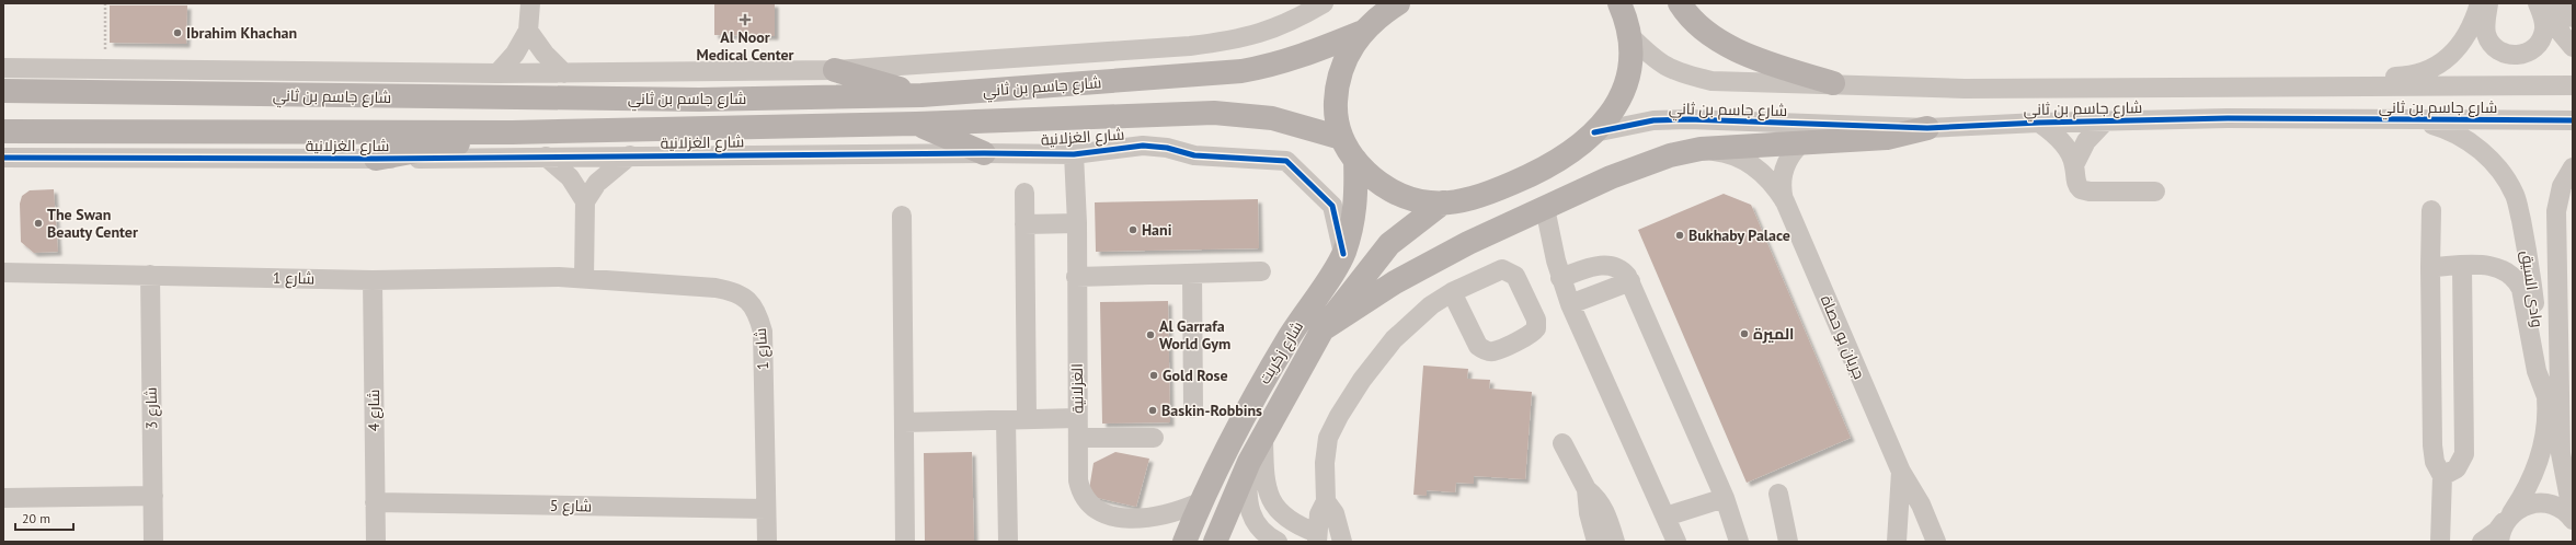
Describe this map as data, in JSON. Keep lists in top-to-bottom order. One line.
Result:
{"streets":{"main road":["شارع جاسم بن ثاني","شارع زكريت"],"street":["شارع الغزلانية","شارع 1","وادى السيق","جريان بو حصاة","الغزلانية","شارع 3","شارع 4","شارع 5"]},"crossings":[["شارع جاسم بن ثاني","وادى السيق"],["شارع الغزلانية","شارع زكريت"],["شارع الغزلانية","الغزلانية"],["شارع 1","شارع 3"],["شارع 1","شارع 4"],["شارع 1","شارع 5"],["شارع زكريت","الغزلانية"],["شارع 4","شارع 5"]],"places":{"health":["Al Noor Medical Center"],"other":["Ibrahim Khachan","The Swan Beauty Center","Hani","Bukhaby Palace","الميرة","Al Garrafa World Gym","Gold Rose","Baskin-Robbins"]},"scale_bar":"20 m"}
